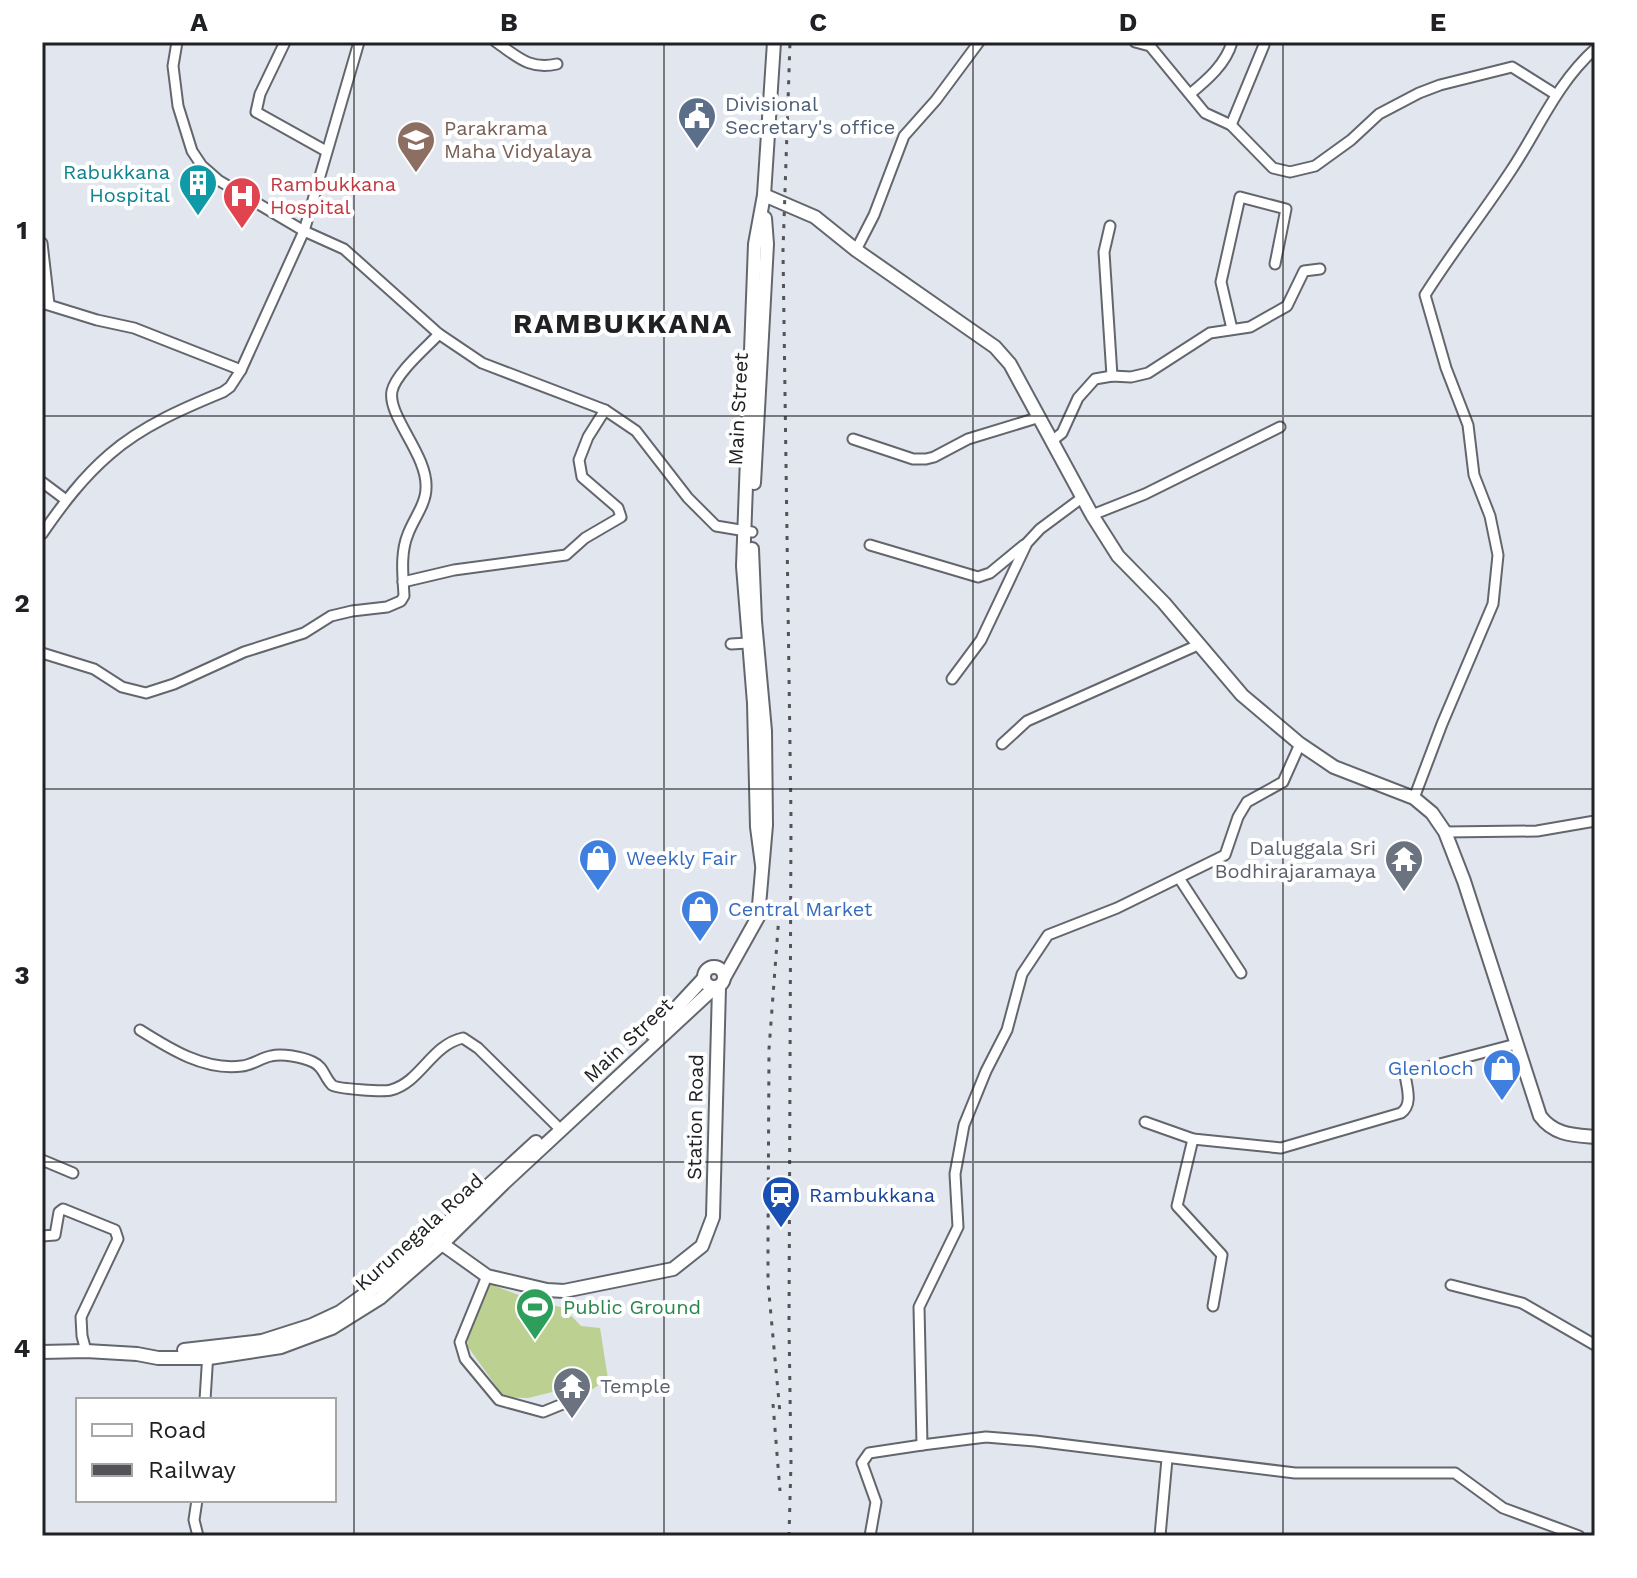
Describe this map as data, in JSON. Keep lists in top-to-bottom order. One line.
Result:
{"streets":{"main road":["Main Street","Station Road","Kurunegala Road"]},"crossings":[["Main Street","Station Road"],["Main Street","Kurunegala Road"]],"districts":["RAMBUKKANA"],"places":{"public building":["Divisional Secretary's office"],"school or university":["Parakrama Maha Vidyalaya"],"building":["Rabukkana Hospital"],"hospital":["Rambukkana Hospital"],"shop":["Weekly Fair","Central Market","Glenloch"],"temple":["Daluggala Sri Bodhirajaramaya","Temple"],"station":["Rambukkana"],"sports":["Public Ground"]},"legend":["Road","Railway"],"grid":{"columns":["A","B","C","D","E"],"rows":["1","2","3","4"]}}
